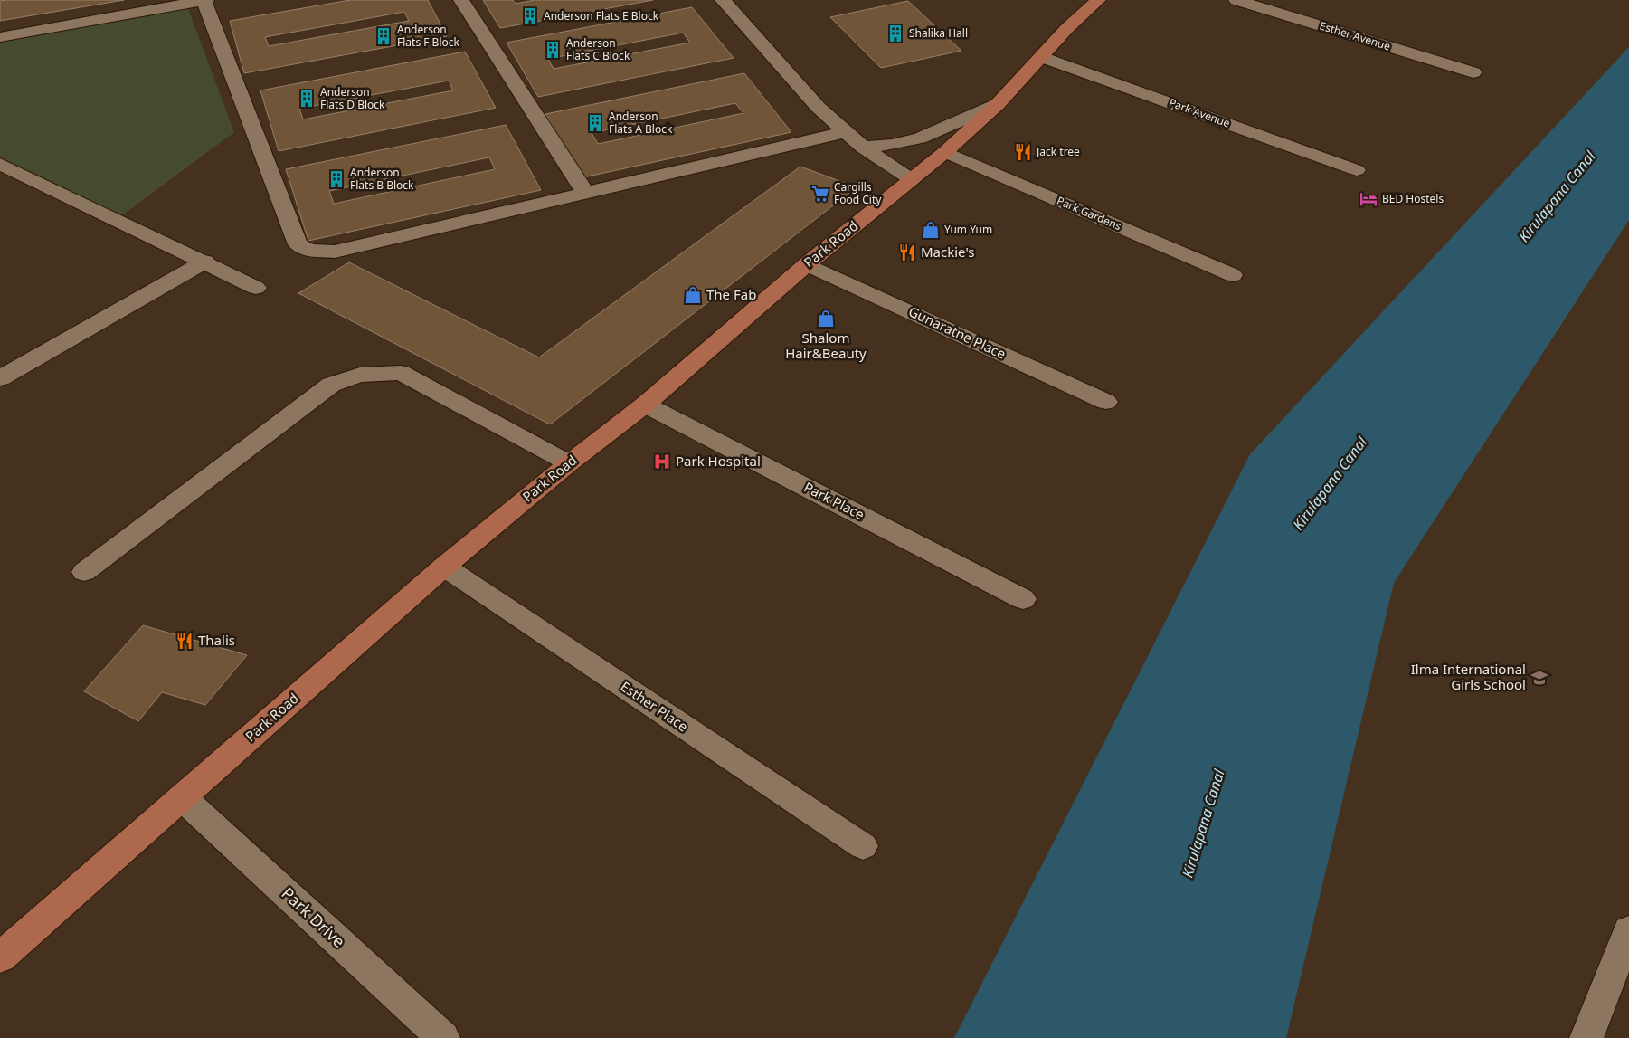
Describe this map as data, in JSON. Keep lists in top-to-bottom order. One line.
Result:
{"streets":{"main road":["Park Road"],"street":["Esther Avenue","Park Avenue","Park Gardens","Gunaratne Place","Park Place","Esther Place","Park Drive"]},"crossings":[["Park Avenue","Park Road"],["Park Gardens","Park Road"],["Park Road","Gunaratne Place"],["Park Road","Park Place"],["Park Road","Esther Place"],["Park Road","Park Drive"]],"water":["Kirulapana Canal"],"places":{"building":["Anderson Flats E Block","Shalika Hall","Anderson Flats F Block","Anderson Flats C Block","Anderson Flats D Block","Anderson Flats A Block","Anderson Flats B Block"],"restaurant":["Jack tree","Mackie's","Thalis"],"supermarket":["Cargills Food City"],"hotel":["BED Hostels"],"shop":["Yum Yum","The Fab","Shalom Hair&Beauty"],"hospital":["Park Hospital"],"school or university":["Ilma International Girls School"]}}
